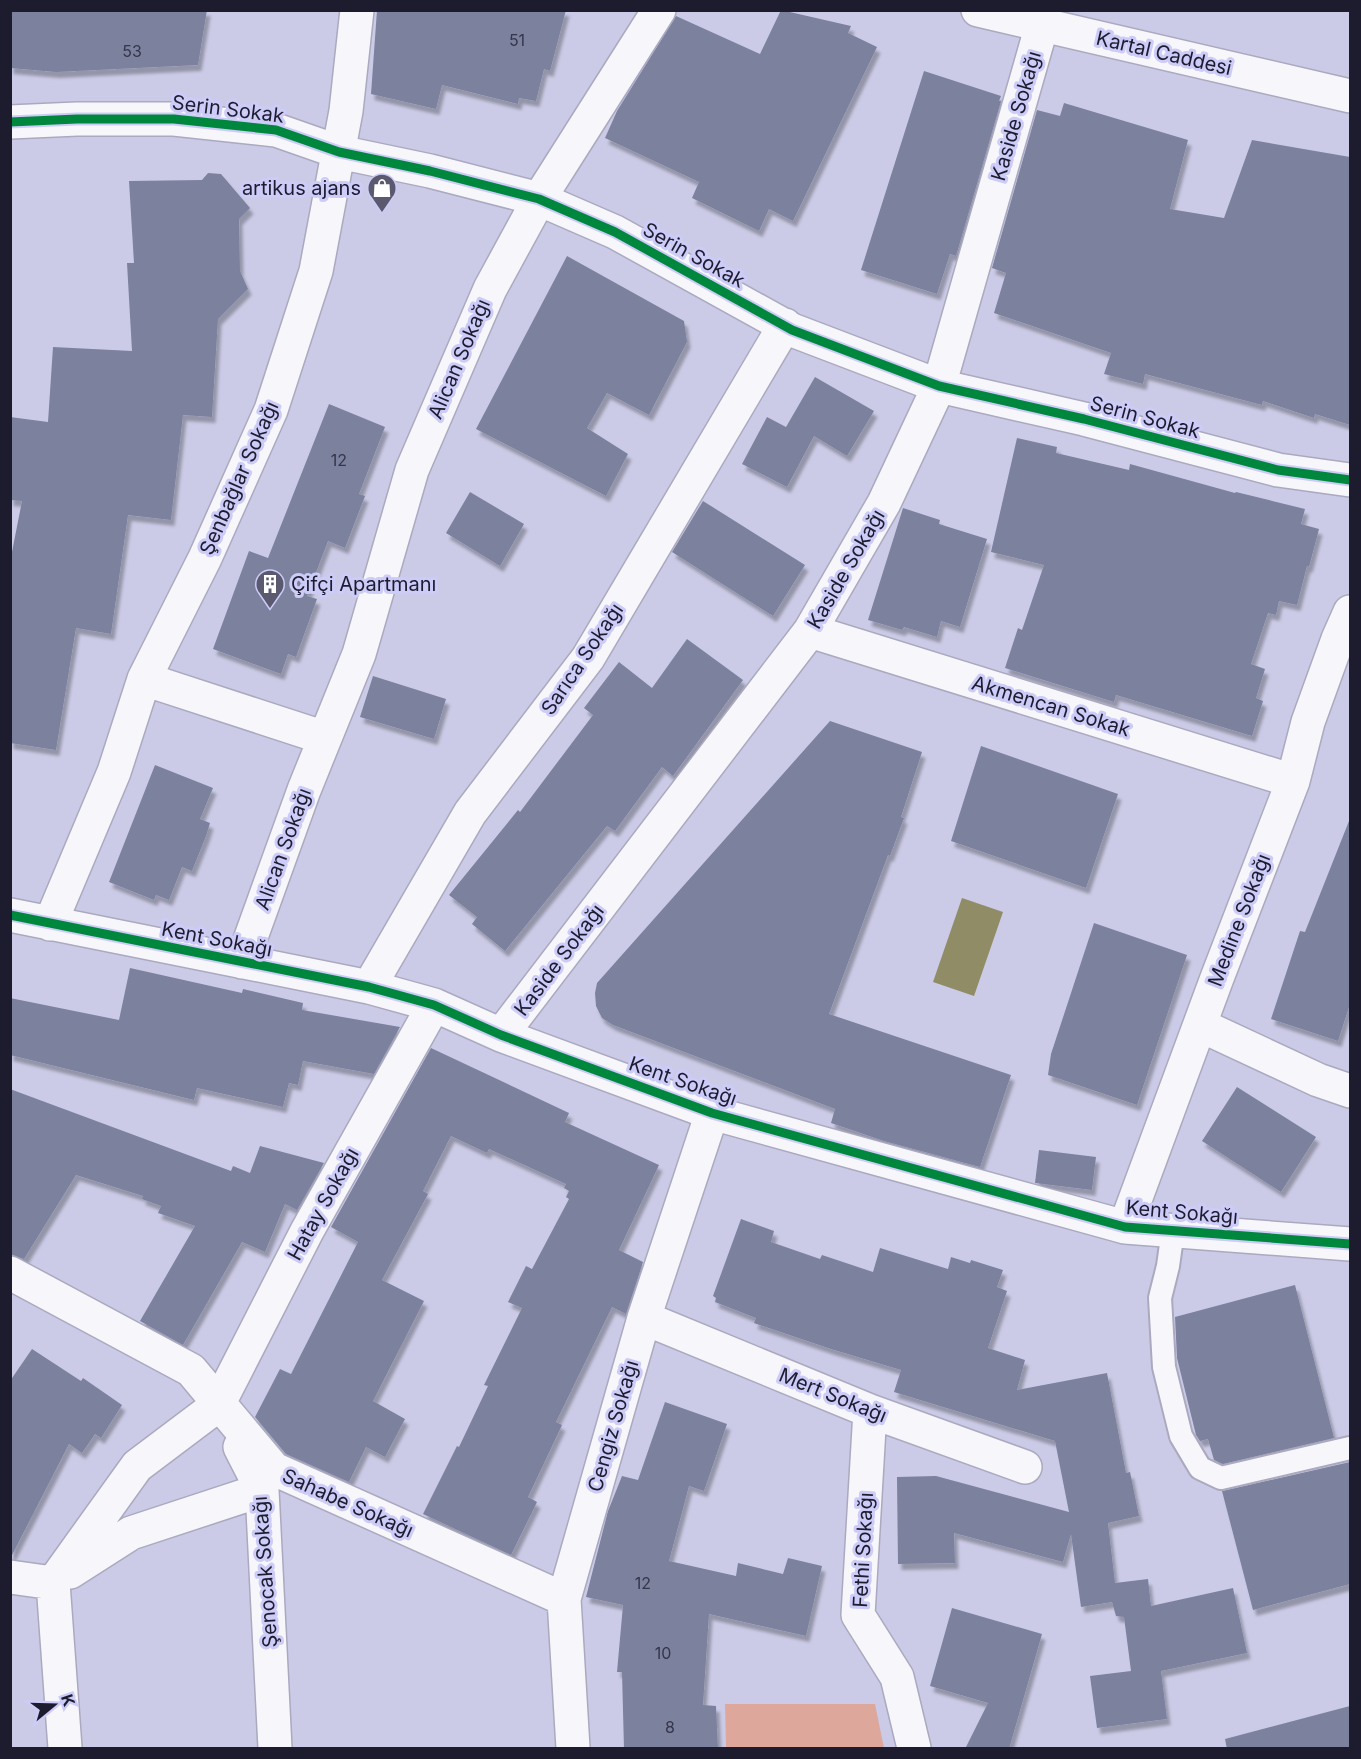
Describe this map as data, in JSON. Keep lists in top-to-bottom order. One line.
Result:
{"streets":{"street":["Kartal Caddesi","Serin Sokak","Kaside Sokağı","Alican Sokağı","Şenbağlar Sokağı","Sarıca Sokağı","Akmencan Sokak","Medine Sokağı","Kent Sokağı","Hatay Sokağı","Mert Sokağı","Cengiz Sokağı","Sahabe Sokağı","Fethi Sokağı","Şenocak Sokağı"]},"crossings":[["Kartal Caddesi","Kaside Sokağı"],["Serin Sokak","Kaside Sokağı"],["Serin Sokak","Alican Sokağı"],["Serin Sokak","Şenbağlar Sokağı"],["Serin Sokak","Sarıca Sokağı"],["Kaside Sokağı","Akmencan Sokak"],["Kaside Sokağı","Kent Sokağı"],["Alican Sokağı","Kent Sokağı"],["Şenbağlar Sokağı","Kent Sokağı"],["Sarıca Sokağı","Kent Sokağı"],["Akmencan Sokak","Medine Sokağı"],["Medine Sokağı","Kent Sokağı"],["Kent Sokağı","Hatay Sokağı"],["Kent Sokağı","Cengiz Sokağı"],["Hatay Sokağı","Sahabe Sokağı"],["Hatay Sokağı","Şenocak Sokağı"],["Mert Sokağı","Cengiz Sokağı"],["Mert Sokağı","Fethi Sokağı"],["Cengiz Sokağı","Sahabe Sokağı"],["Sahabe Sokağı","Şenocak Sokağı"]],"places":{"shop":["artikus ajans"],"building":["Çifçi Apartmanı"]},"house_numbers":["51","53","12","12","10","8"],"north":"right"}
